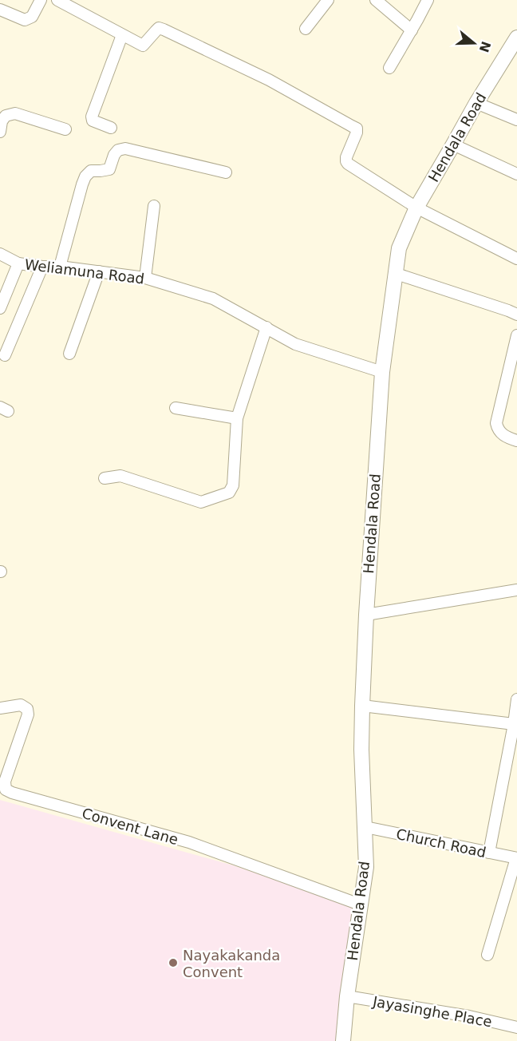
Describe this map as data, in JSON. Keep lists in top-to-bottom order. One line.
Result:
{"streets":{"main road":["Hendala Road"],"street":["Weliamuna Road","Convent Lane","Church Road","Jayasinghe Place"]},"crossings":[["Hendala Road","Weliamuna Road"],["Hendala Road","Convent Lane"],["Hendala Road","Church Road"],["Hendala Road","Jayasinghe Place"]],"places":["Nayakakanda Convent"],"north":"right"}
